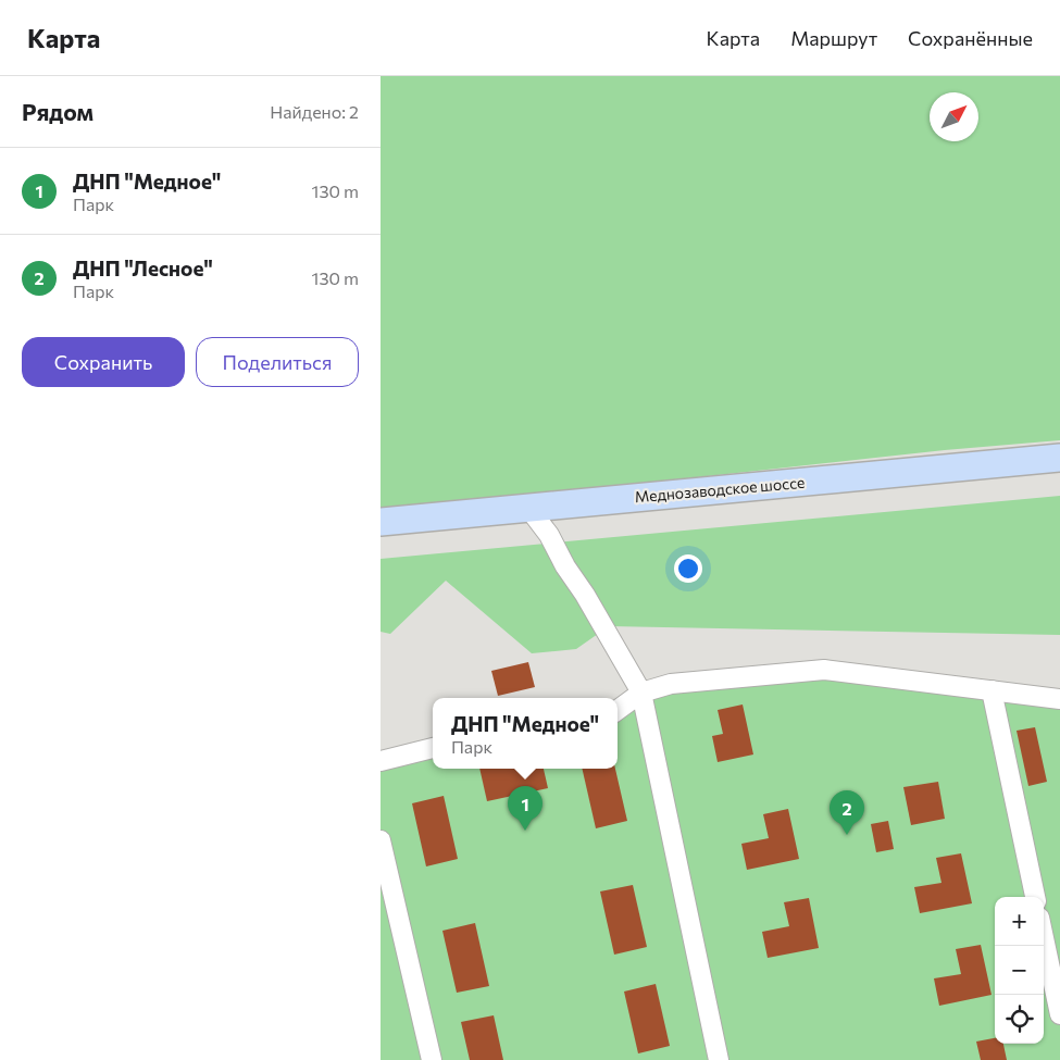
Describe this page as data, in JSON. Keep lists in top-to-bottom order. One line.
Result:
{"streets":{"main road":["Меднозаводское шоссе"]},"north":"top right","page":{"header":"Карта","nav":["Карта","Маршрут","Сохранённые"],"heading":["Рядом","Найдено: 2"],"list":[{"mark":"1","name":"ДНП \"Медное\"","note":"Парк","value":"130 m"},{"mark":"2","name":"ДНП \"Лесное\"","note":"Парк","value":"130 m"}],"buttons":["Сохранить","Поделиться"],"popup":["ДНП \"Медное\"","Парк"],"pins":["1","2"],"map_buttons":["+","−"]}}
